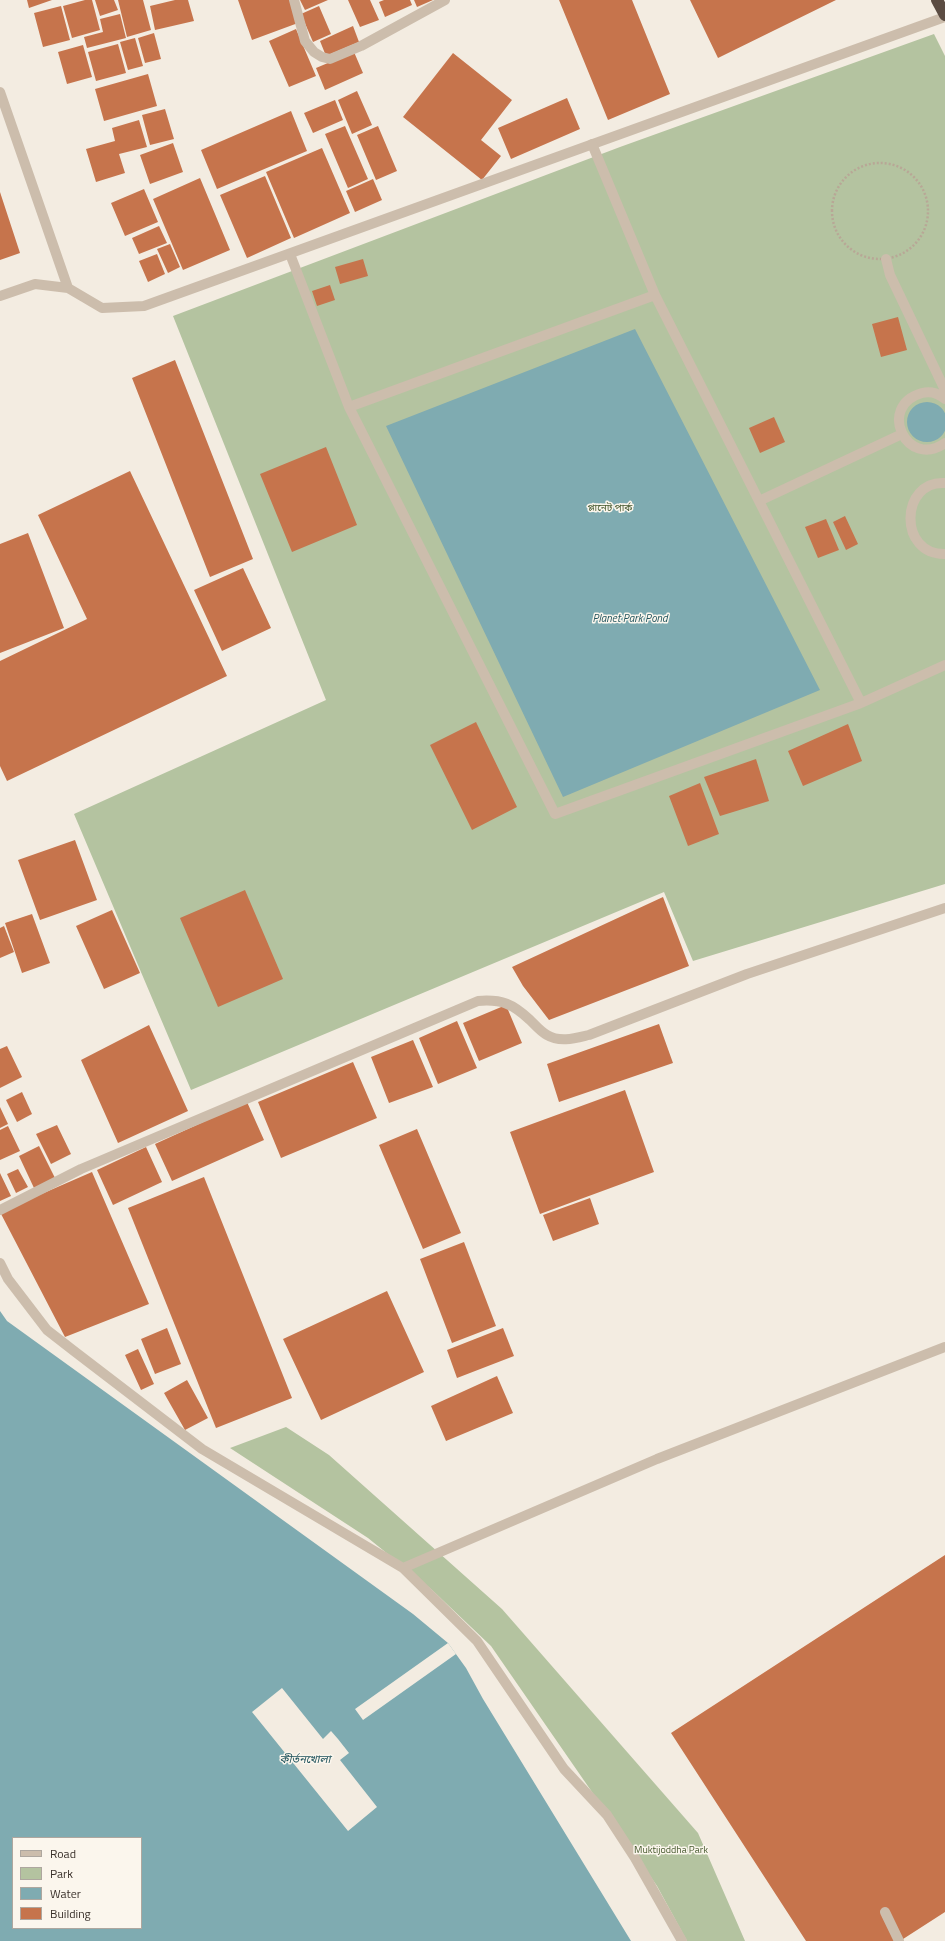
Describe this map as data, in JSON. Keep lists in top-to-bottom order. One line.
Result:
{"water":["Planet Park Pond","কীর্তনখোলা"],"parks":["প্লানেট পার্ক","Muktijoddha Park"],"legend":["Road","Park","Water","Building"]}
